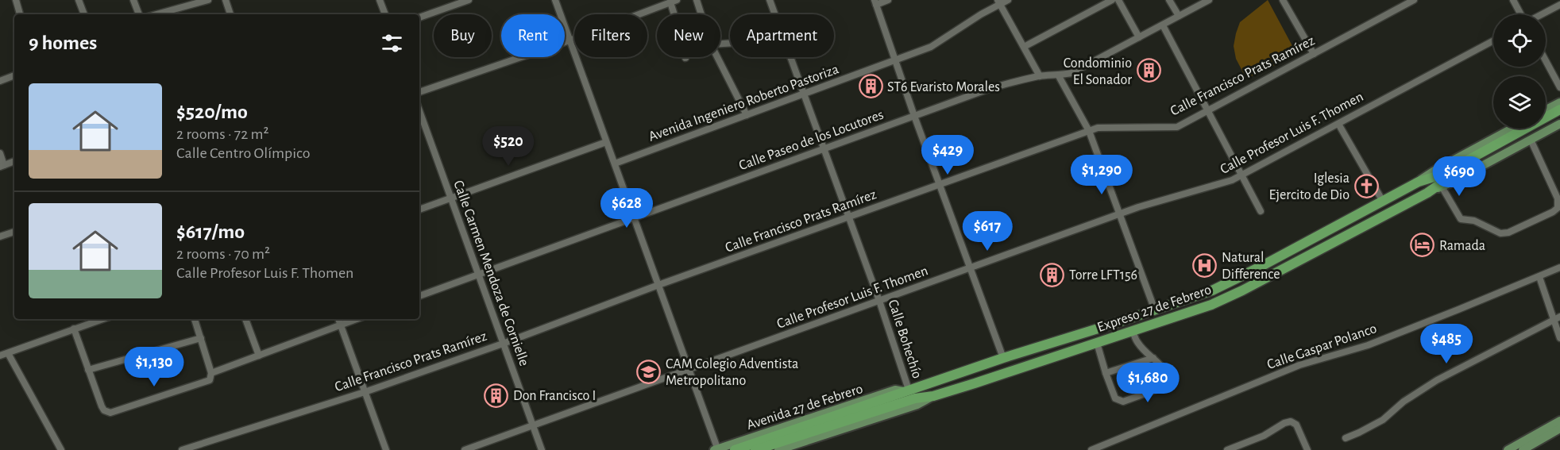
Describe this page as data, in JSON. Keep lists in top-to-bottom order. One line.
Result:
{"streets":{"highway":["Expreso 27 de Febrero"],"main road":["Avenida 27 de Febrero"],"street":["Calle Francisco Prats Ramírez","Avenida Ingeniero Roberto Pastoriza","Calle Profesor Luis F. Thomen","Calle Paseo de los Locutores","Calle Carmen Mendoza de Cornielle","Calle Bohechío","Calle Gaspar Polanco"]},"crossings":[["Calle Francisco Prats Ramírez","Calle Carmen Mendoza de Cornielle"],["Calle Francisco Prats Ramírez","Calle Bohechío"],["Avenida Ingeniero Roberto Pastoriza","Calle Bohechío"],["Calle Profesor Luis F. Thomen","Calle Carmen Mendoza de Cornielle"],["Calle Profesor Luis F. Thomen","Calle Bohechío"],["Calle Paseo de los Locutores","Calle Carmen Mendoza de Cornielle"],["Calle Paseo de los Locutores","Calle Bohechío"],["Expreso 27 de Febrero","Calle Bohechío"],["Expreso 27 de Febrero","Avenida 27 de Febrero"],["Calle Bohechío","Avenida 27 de Febrero"]],"places":{"building":["Condominio El Sonador","ST6 Evaristo Morales","Torre LFT156","Don Francisco I"],"church":["Iglesia Ejercito de Dio"],"hotel":["Ramada"],"hospital":["Natural Difference"],"school or university":["CAM Colegio Adventista Metropolitano"]},"page":{"chip":["Buy","Rent","Filters","New","Apartment"],"heading":"9 homes","list":[{"name":"$520/mo","note":"2 rooms · 72 m² · Calle Centro Olímpico"},{"name":"$617/mo","note":"2 rooms · 70 m² · Calle Profesor Luis F. Thomen"}],"price":["$520","$429","$1,290","$690","$628","$617","$485","$1,130","$1,680"]}}
